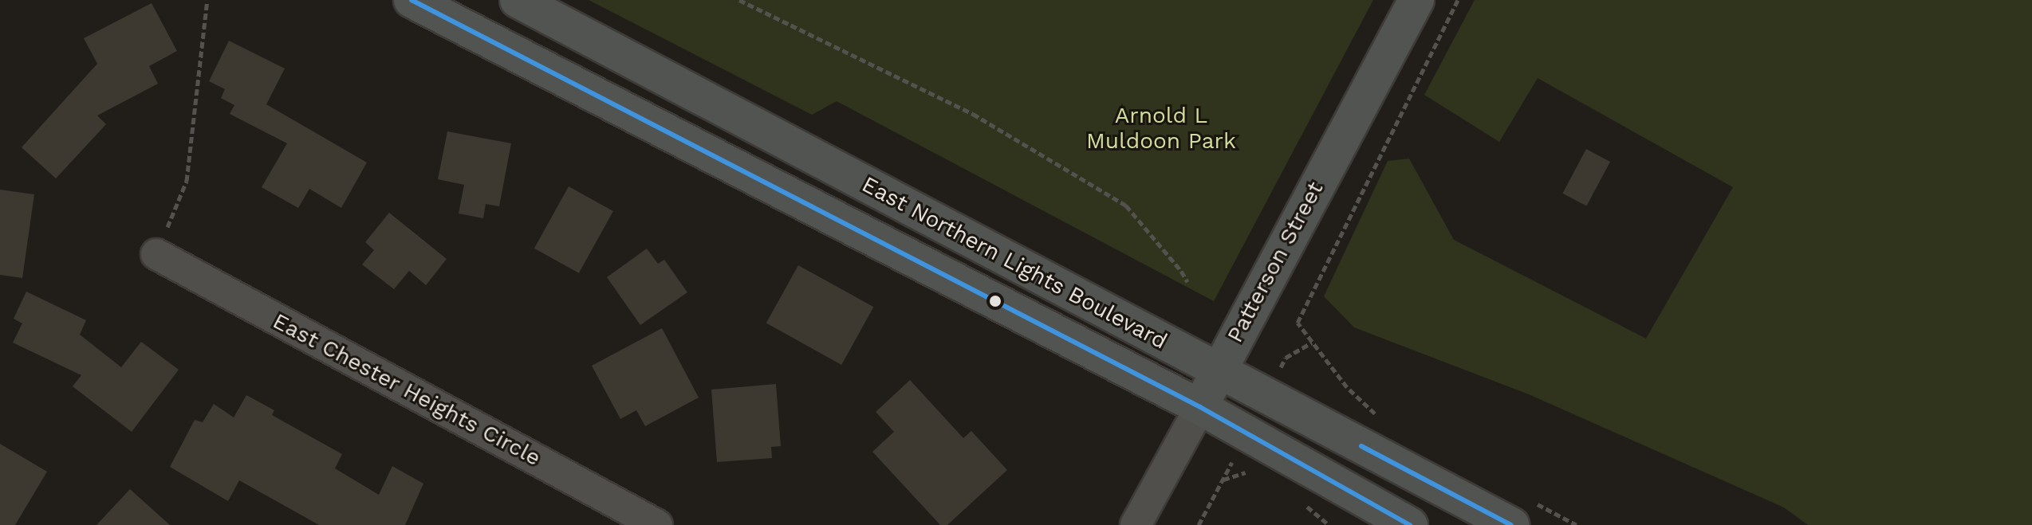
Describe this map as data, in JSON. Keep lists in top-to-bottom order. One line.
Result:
{"streets":{"main road":["Patterson Street","East Northern Lights Boulevard"],"street":["East Chester Heights Circle"]},"crossings":[["Patterson Street","East Northern Lights Boulevard"]],"parks":["Arnold L Muldoon Park"]}
